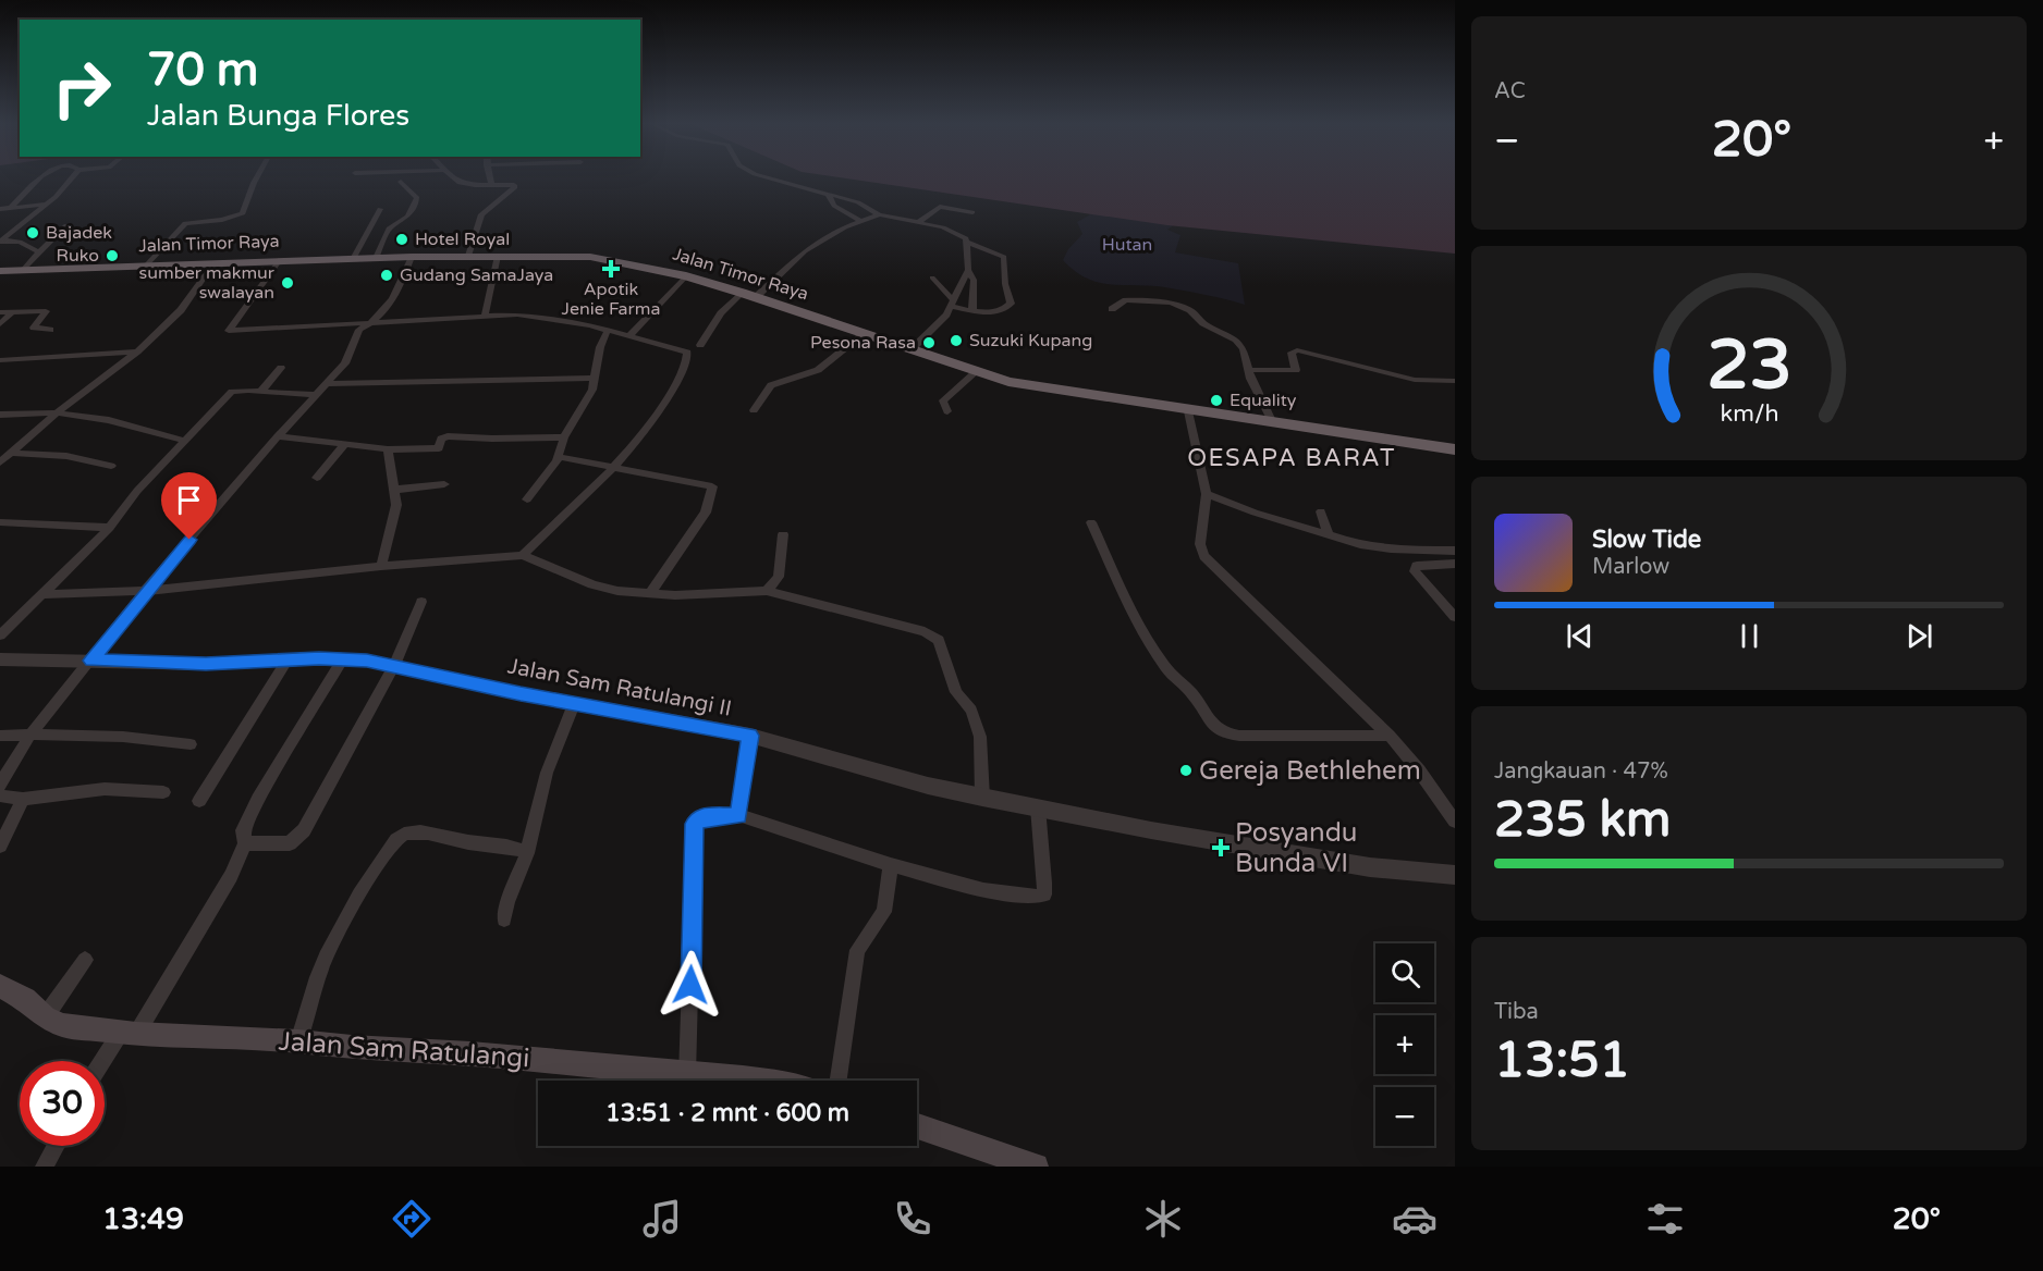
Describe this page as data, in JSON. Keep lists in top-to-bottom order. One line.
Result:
{"streets":{"highway":["Jalan Timor Raya"],"main road":["Jalan Sam Ratulangi"],"street":["Jalan Sam Ratulangi II"]},"districts":["OESAPA BARAT"],"parks":["Hutan"],"places":{"other":["Bajadek","Hotel Royal","Ruko","Gudang SamaJaya","sumber makmur swalayan","Suzuki Kupang","Pesona Rasa","Equality","Gereja Bethlehem"],"health":["Apotik Jenie Farma","Posyandu Bunda VI"]},"page":{"tile":["AC",["Jangkauan · 47%","235 km"],["Tiba","13:51"]],"turn":["70 m","Jalan Bunga Flores"],"heat":["−","20°","+"],"song":["Slow Tide","Marlow"],"map_buttons":["+","−"],"limit":"30","trip":"13:51 · 2 mnt · 600 m","tabs":["13:49","20°"],"gauge":["23","km/h"]}}
